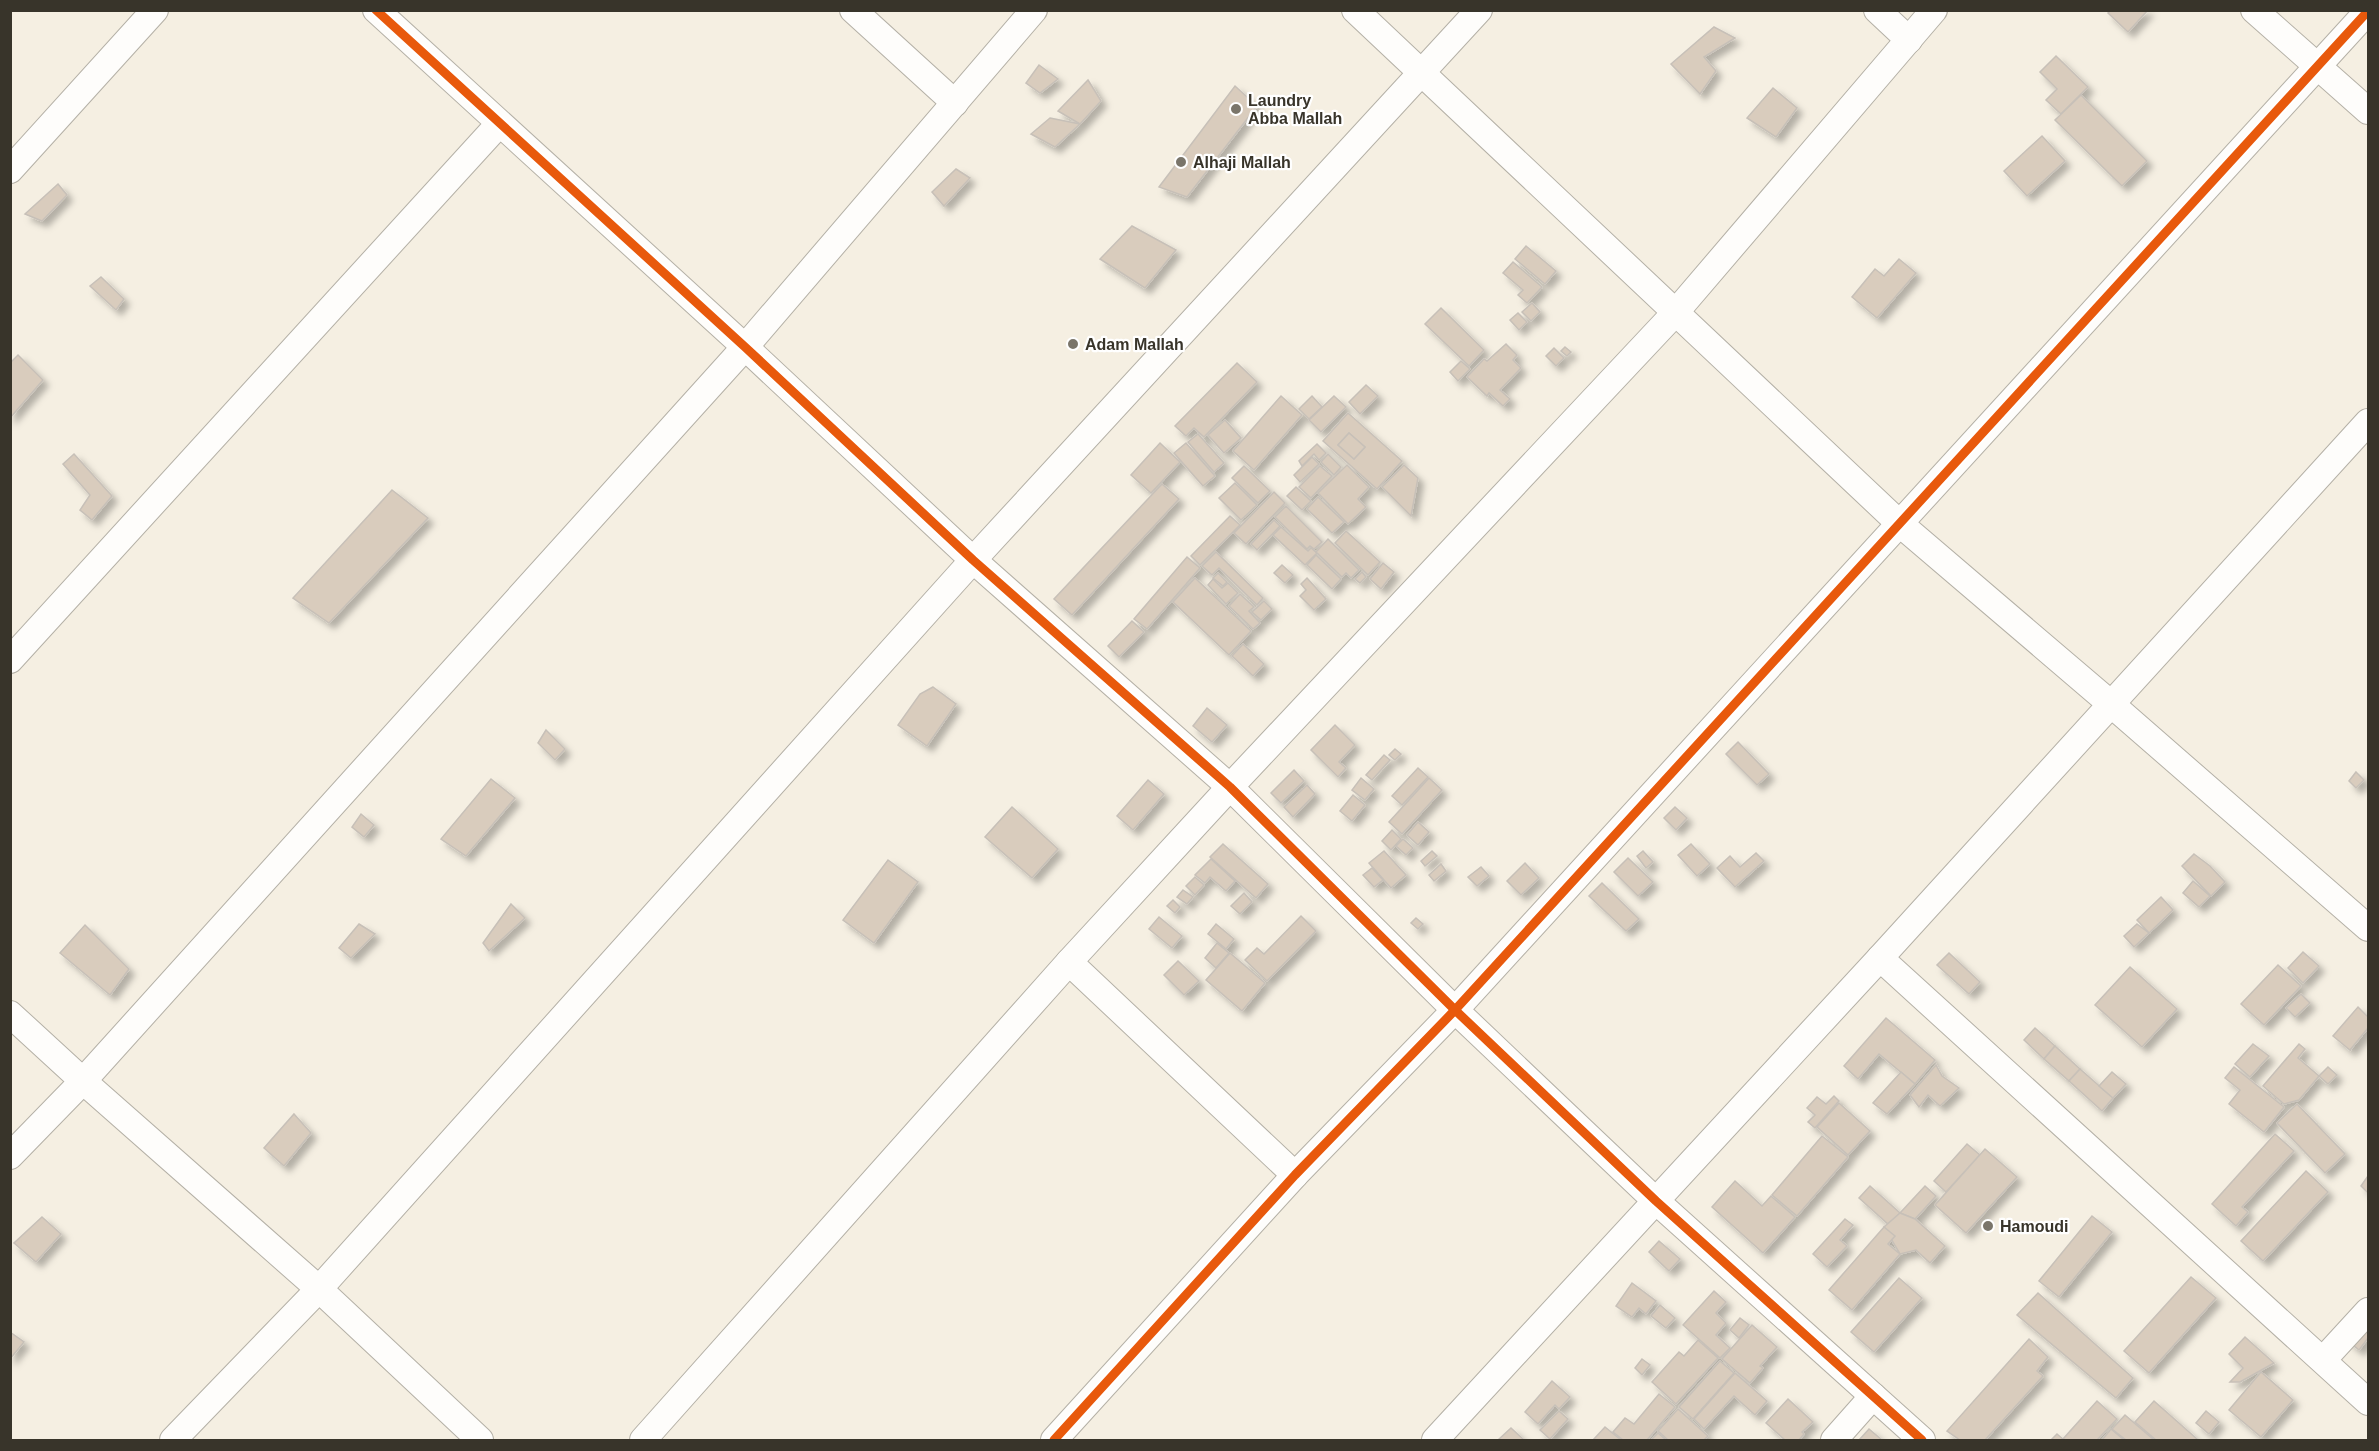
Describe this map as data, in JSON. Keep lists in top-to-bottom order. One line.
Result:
{"places":["Laundry Abba Mallah","Alhaji Mallah","Adam Mallah","Hamoudi"]}
